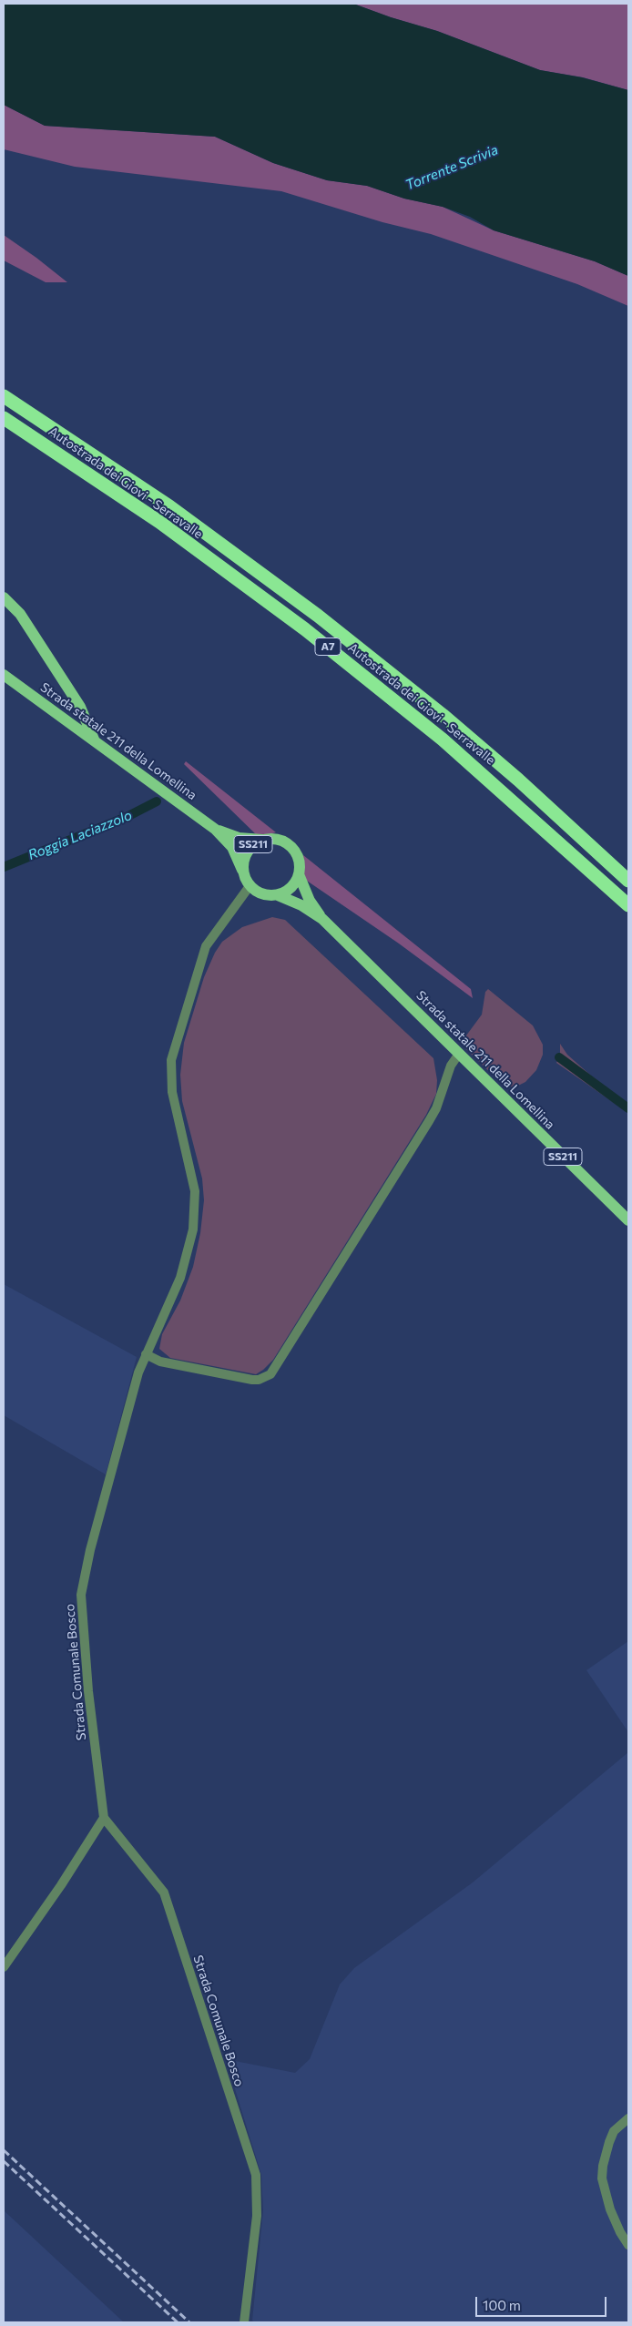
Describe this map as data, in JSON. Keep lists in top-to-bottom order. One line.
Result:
{"streets":{"highway":["Autostrada dei Giovi - Serravalle","A7"],"main road":["Strada statale 211 della Lomellina","SS211"],"street":["Strada Comunale Bosco"]},"crossings":[["Strada statale 211 della Lomellina","SS211"],["Strada statale 211 della Lomellina","Strada Comunale Bosco"],["SS211","Strada Comunale Bosco"]],"water":["Torrente Scrivia","Roggia Laciazzolo"],"scale_bar":"100 m"}
